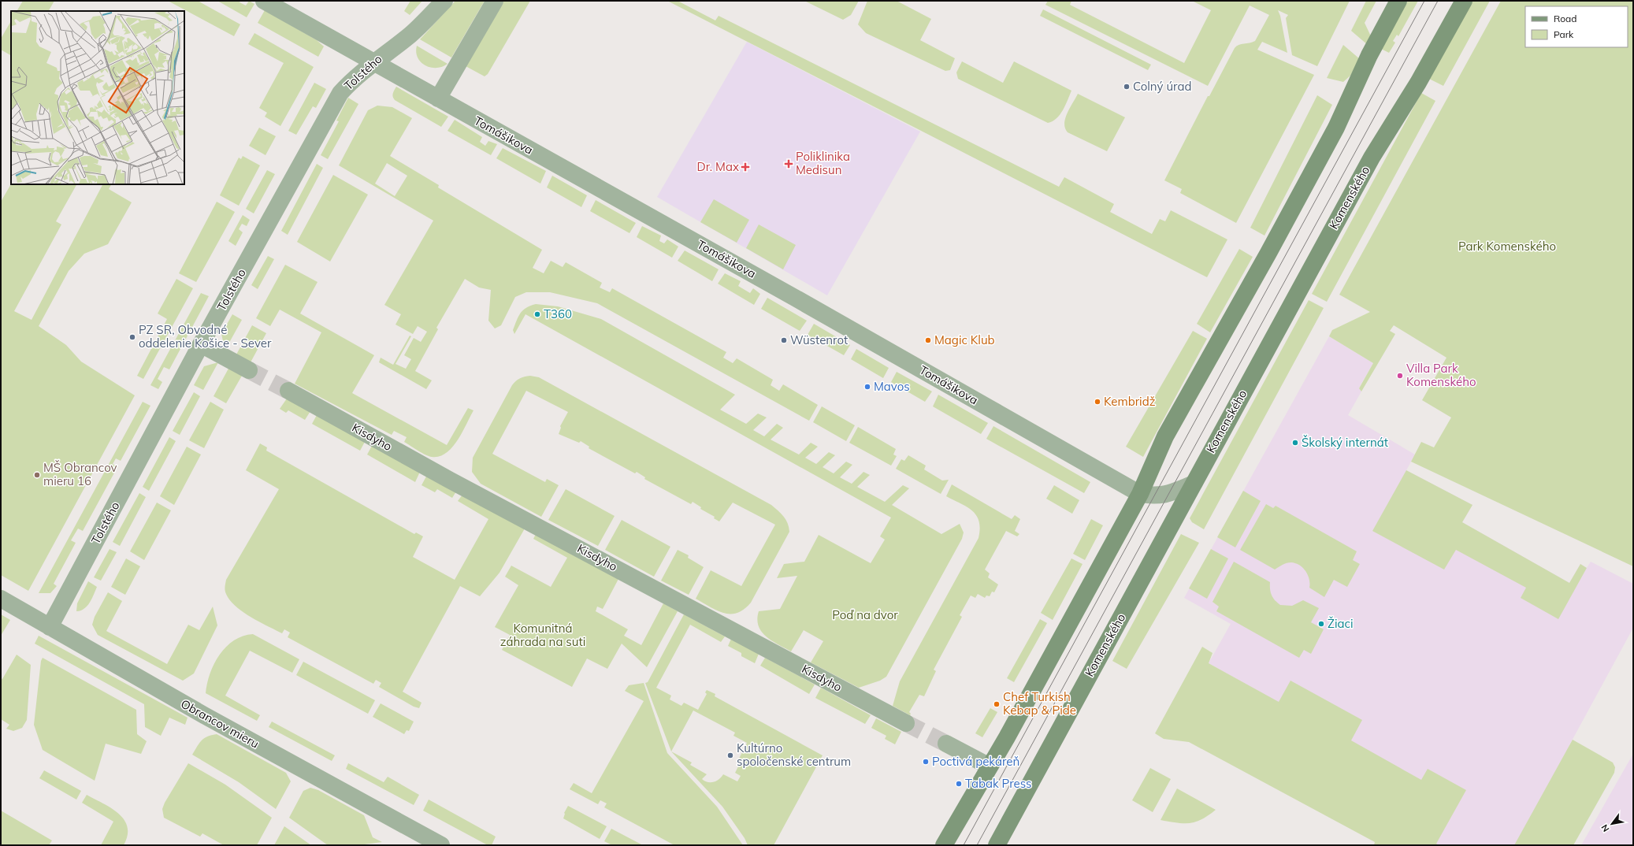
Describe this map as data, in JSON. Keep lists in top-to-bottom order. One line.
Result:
{"streets":{"street":["Tolstého","Tomášikova","Komenského","Kisdyho","Obrancov mieru"]},"crossings":[["Tolstého","Tomášikova"],["Tolstého","Obrancov mieru"],["Tomášikova","Komenského"]],"parks":["Park Komenského","Poď na dvor","Komunitná záhrada na suti"],"places":{"other":["Colný úrad","T360","PZ SR, Obvodné oddelenie Košice - Sever","Wüstenrot","Magic Klub","Villa Park Komenského","Mavos","Kembridž","Školský internát","MŠ Obrancov mieru 16","Žiaci","Chef Turkish Kebap & Pide","Kultúrno spoločenské centrum","Poctivá pekáreň","Tabak Press"],"health":["Poliklinika Medisun","Dr. Max"]},"legend":["Road","Park"],"north":"bottom left"}
